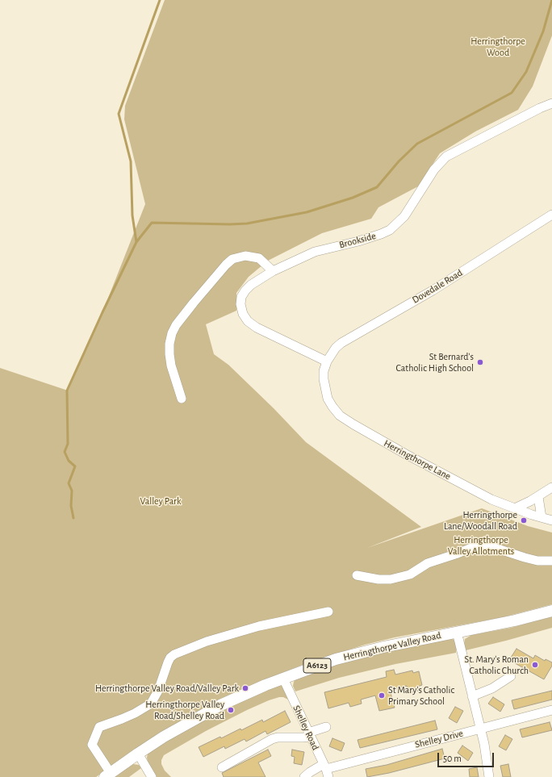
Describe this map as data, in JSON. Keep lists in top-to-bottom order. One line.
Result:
{"streets":{"main road":["Herringthorpe Valley Road","A6123"],"street":["Brookside","Dovedale Road","Herringthorpe Lane","Shelley Road","Shelley Drive"]},"crossings":[["Brookside","Dovedale Road"],["Brookside","Herringthorpe Lane"],["Dovedale Road","Herringthorpe Lane"],["Herringthorpe Valley Road","Shelley Road"],["Shelley Road","Shelley Drive"]],"parks":["Herringthorpe Wood","Valley Park","Herringthorpe Valley Allotments"],"places":["St Bernard's Catholic High School","Herringthorpe Lane/Woodall Road","St. Mary's Roman Catholic Church","Herringthorpe Valley Road/Valley Park","St Mary's Catholic Primary School","Herringthorpe Valley Road/Shelley Road"],"scale_bar":"50 m"}
